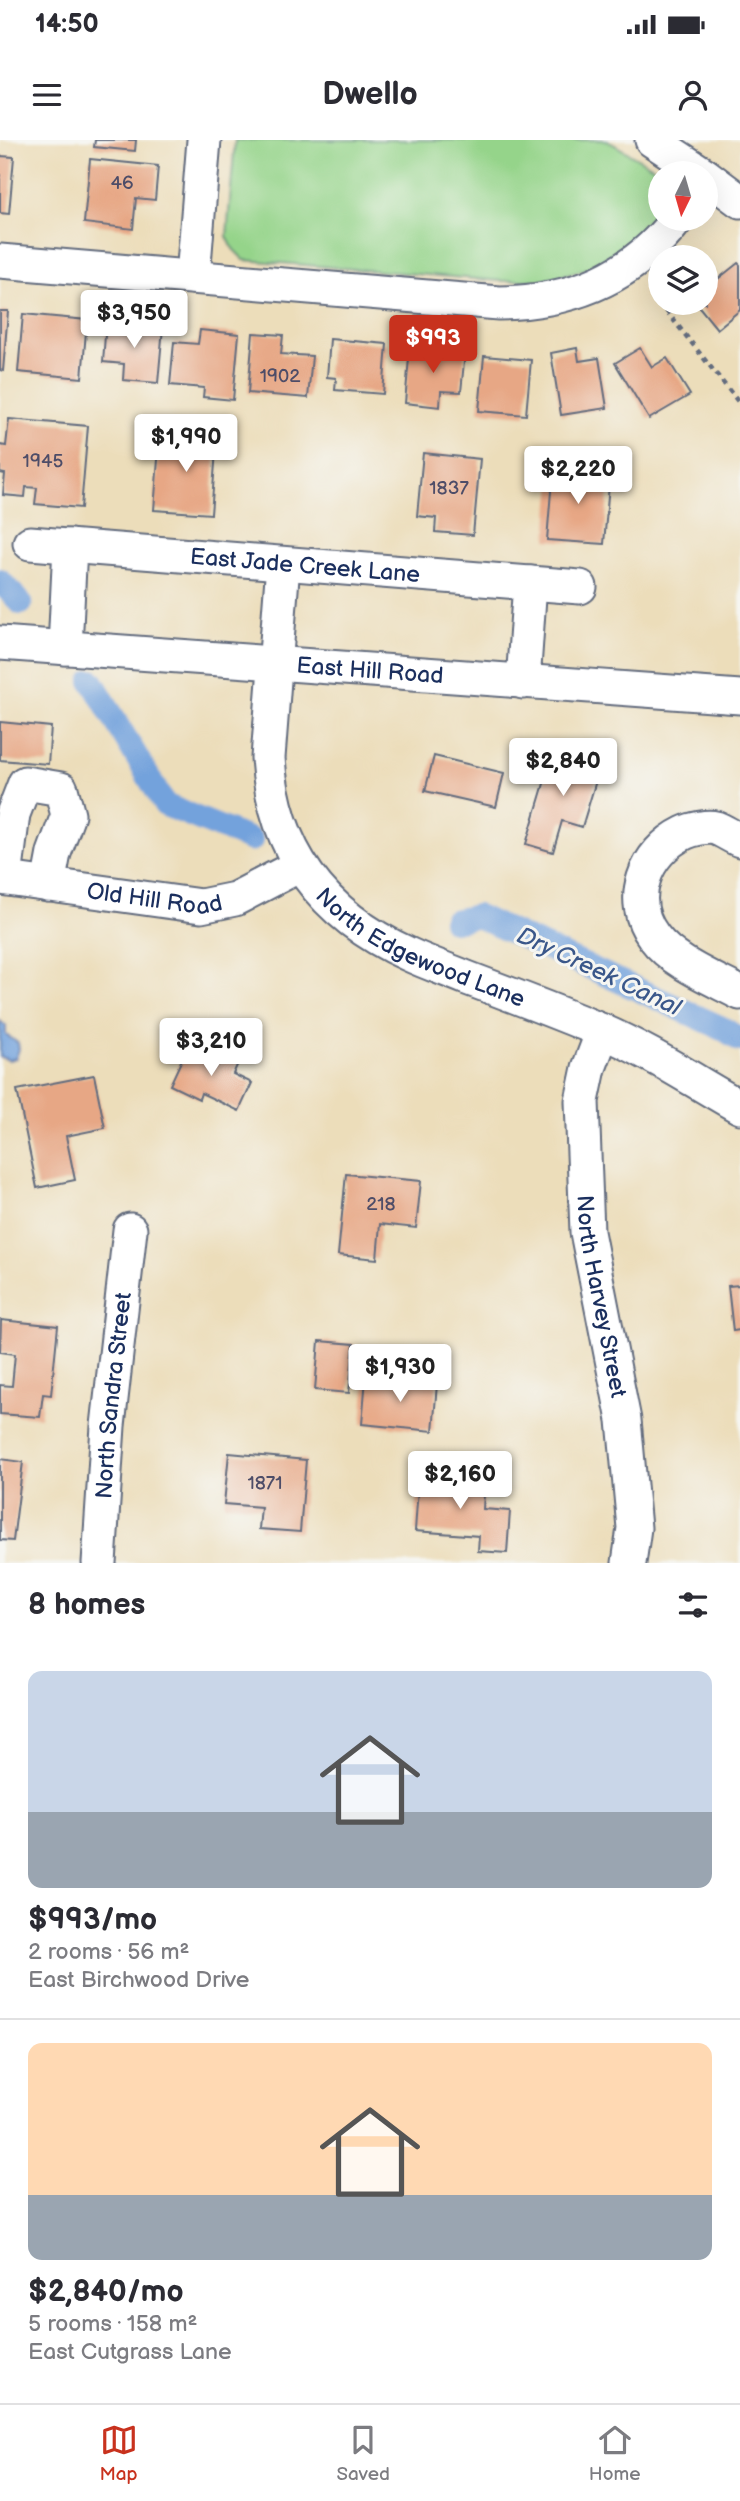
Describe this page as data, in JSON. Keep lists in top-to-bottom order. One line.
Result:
{"streets":{"street":["East Jade Creek Lane","East Hill Road","Old Hill Road","North Edgewood Lane","North Harvey Street","North Sandra Street"]},"crossings":[["East Jade Creek Lane","North Edgewood Lane"],["East Hill Road","North Edgewood Lane"],["Old Hill Road","North Edgewood Lane"],["North Edgewood Lane","North Harvey Street"]],"water":["Dry Creek Canal"],"house_numbers":["46","1902","1945","1837","218","1871"],"north":"bottom","page":{"status":"14:50","header":"Dwello","price":["$3,950","$993","$1,990","$2,220","$2,840","$3,210","$1,930","$2,160"],"heading":"8 homes","list":[{"name":"$993/mo","note":"2 rooms · 56 m² · East Birchwood Drive"},{"name":"$2,840/mo","note":"5 rooms · 158 m² · East Cutgrass Lane"}],"tabs":["Map","Saved","Home"]}}
